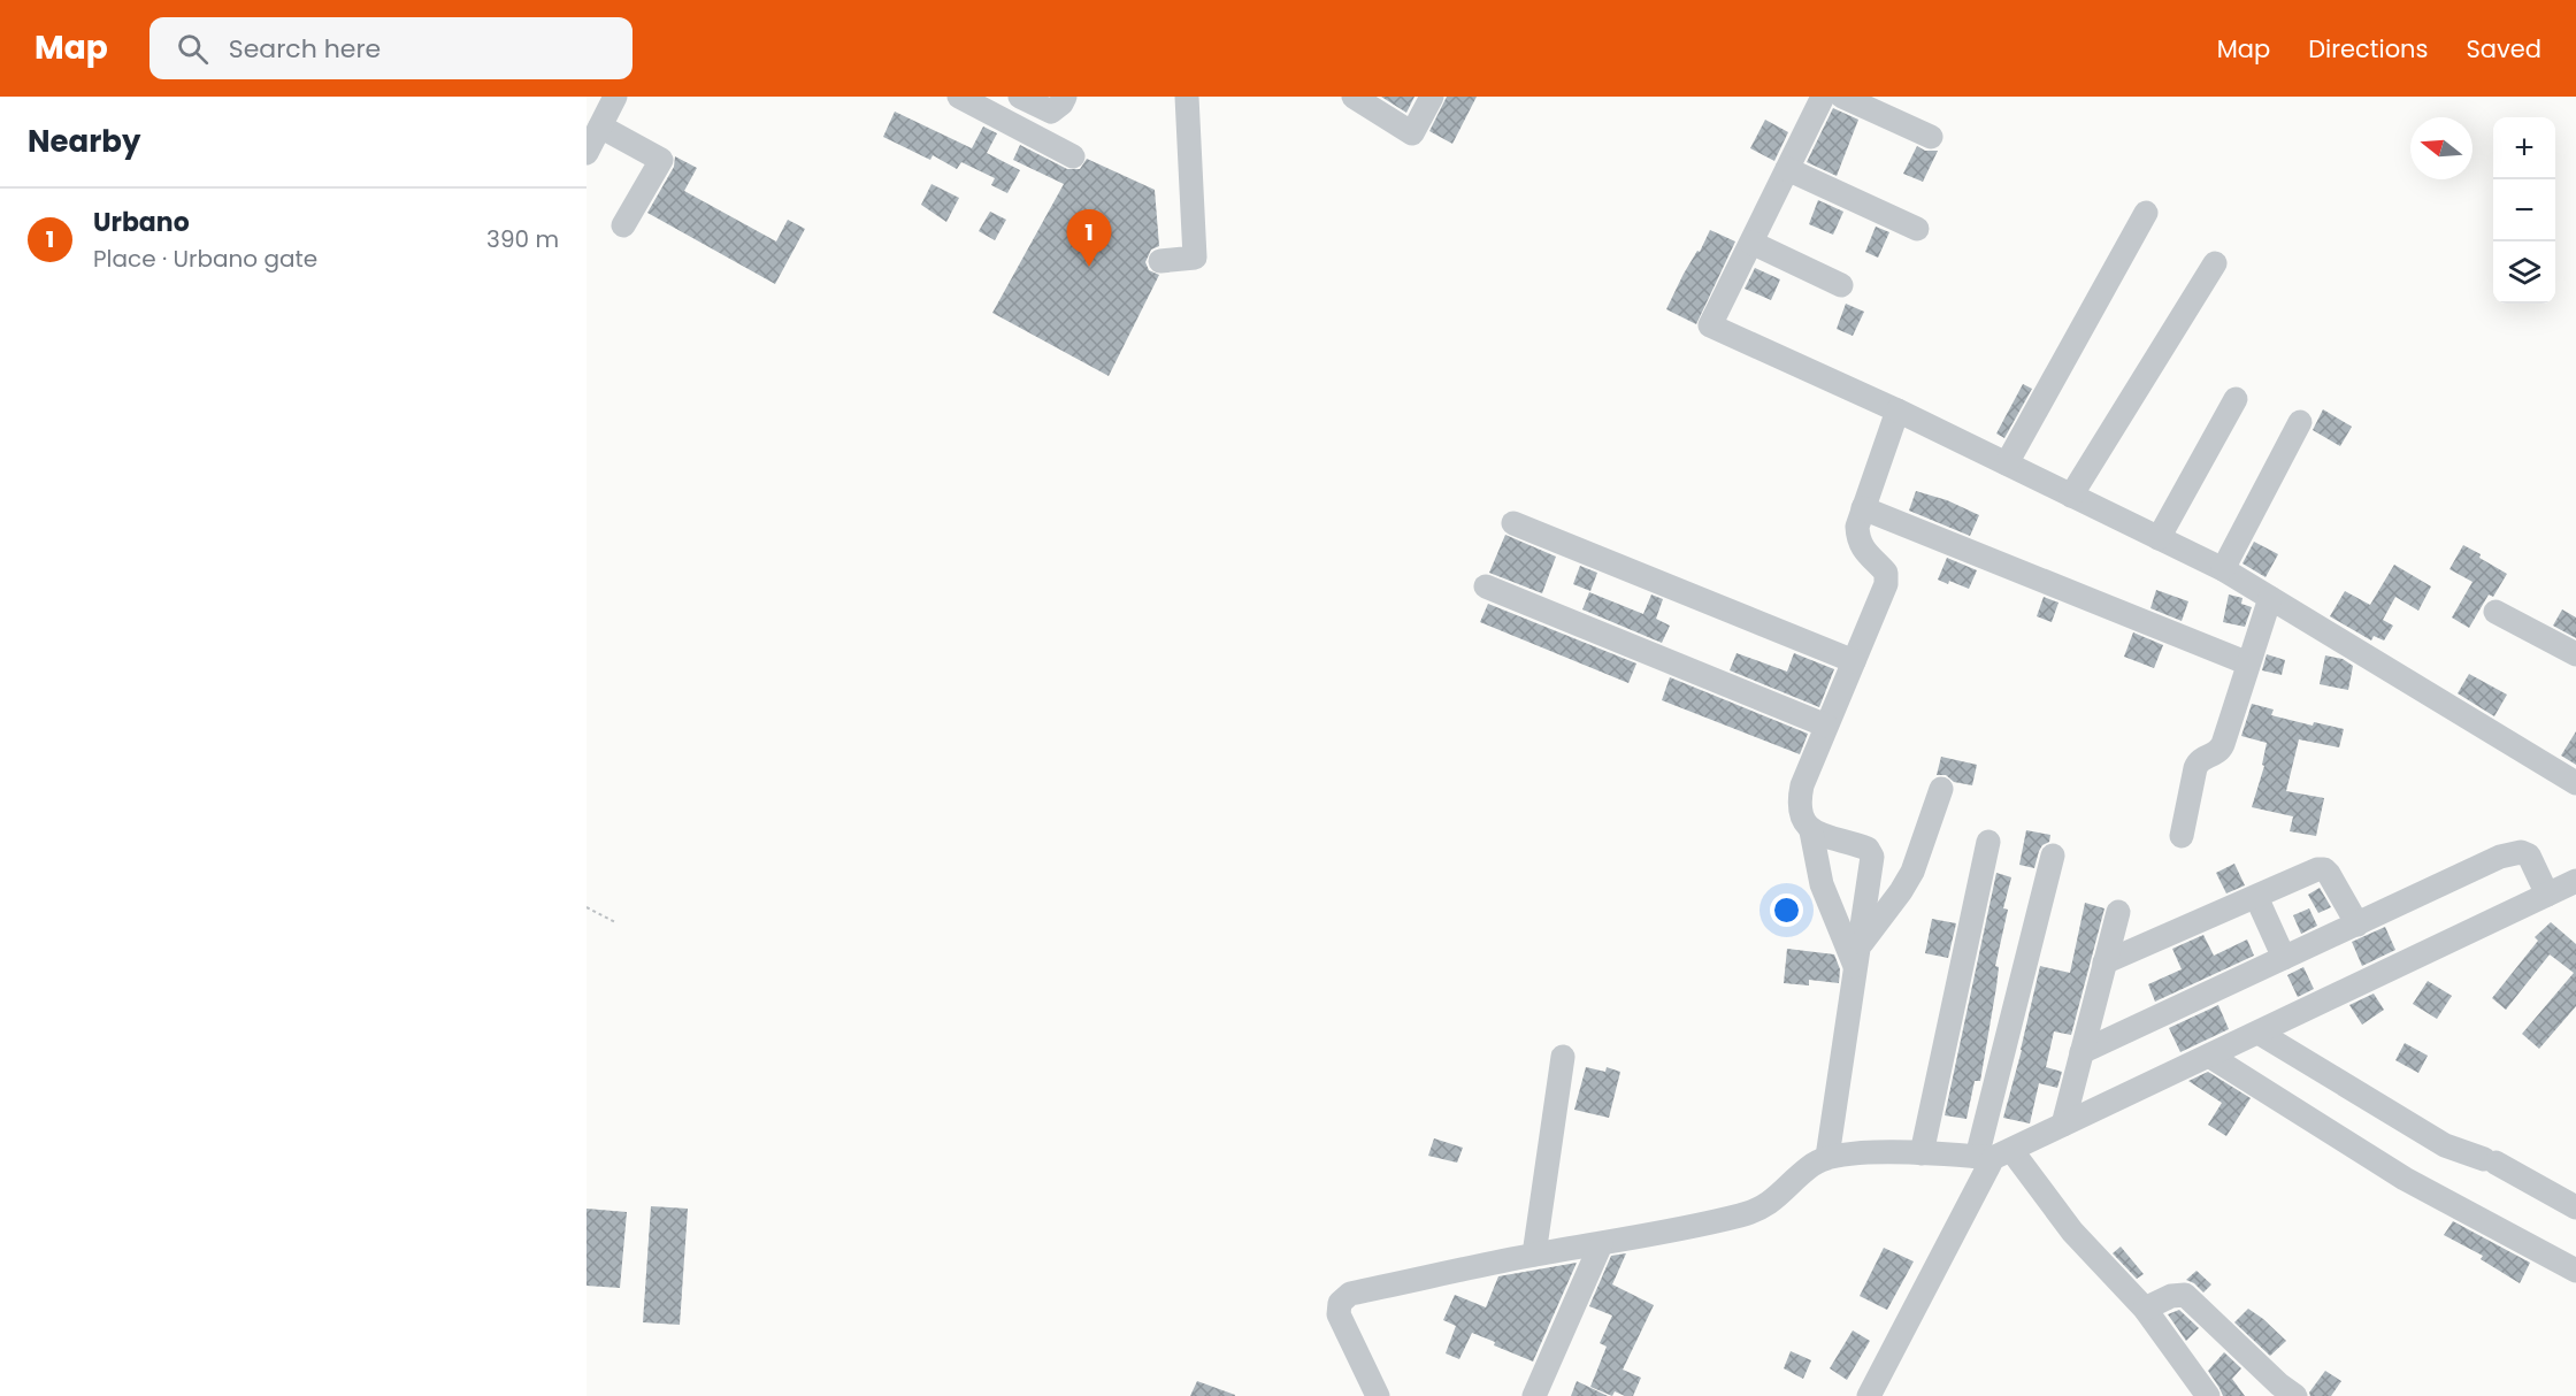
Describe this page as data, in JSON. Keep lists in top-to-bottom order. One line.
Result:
{"north":"left","page":{"header":"Map","search":"Search here","nav":["Map","Directions","Saved"],"heading":"Nearby","map_buttons":["+","−"],"list":[{"mark":"1","name":"Urbano","note":"Place · Urbano gate","value":"390 m"}],"pins":"1"}}
